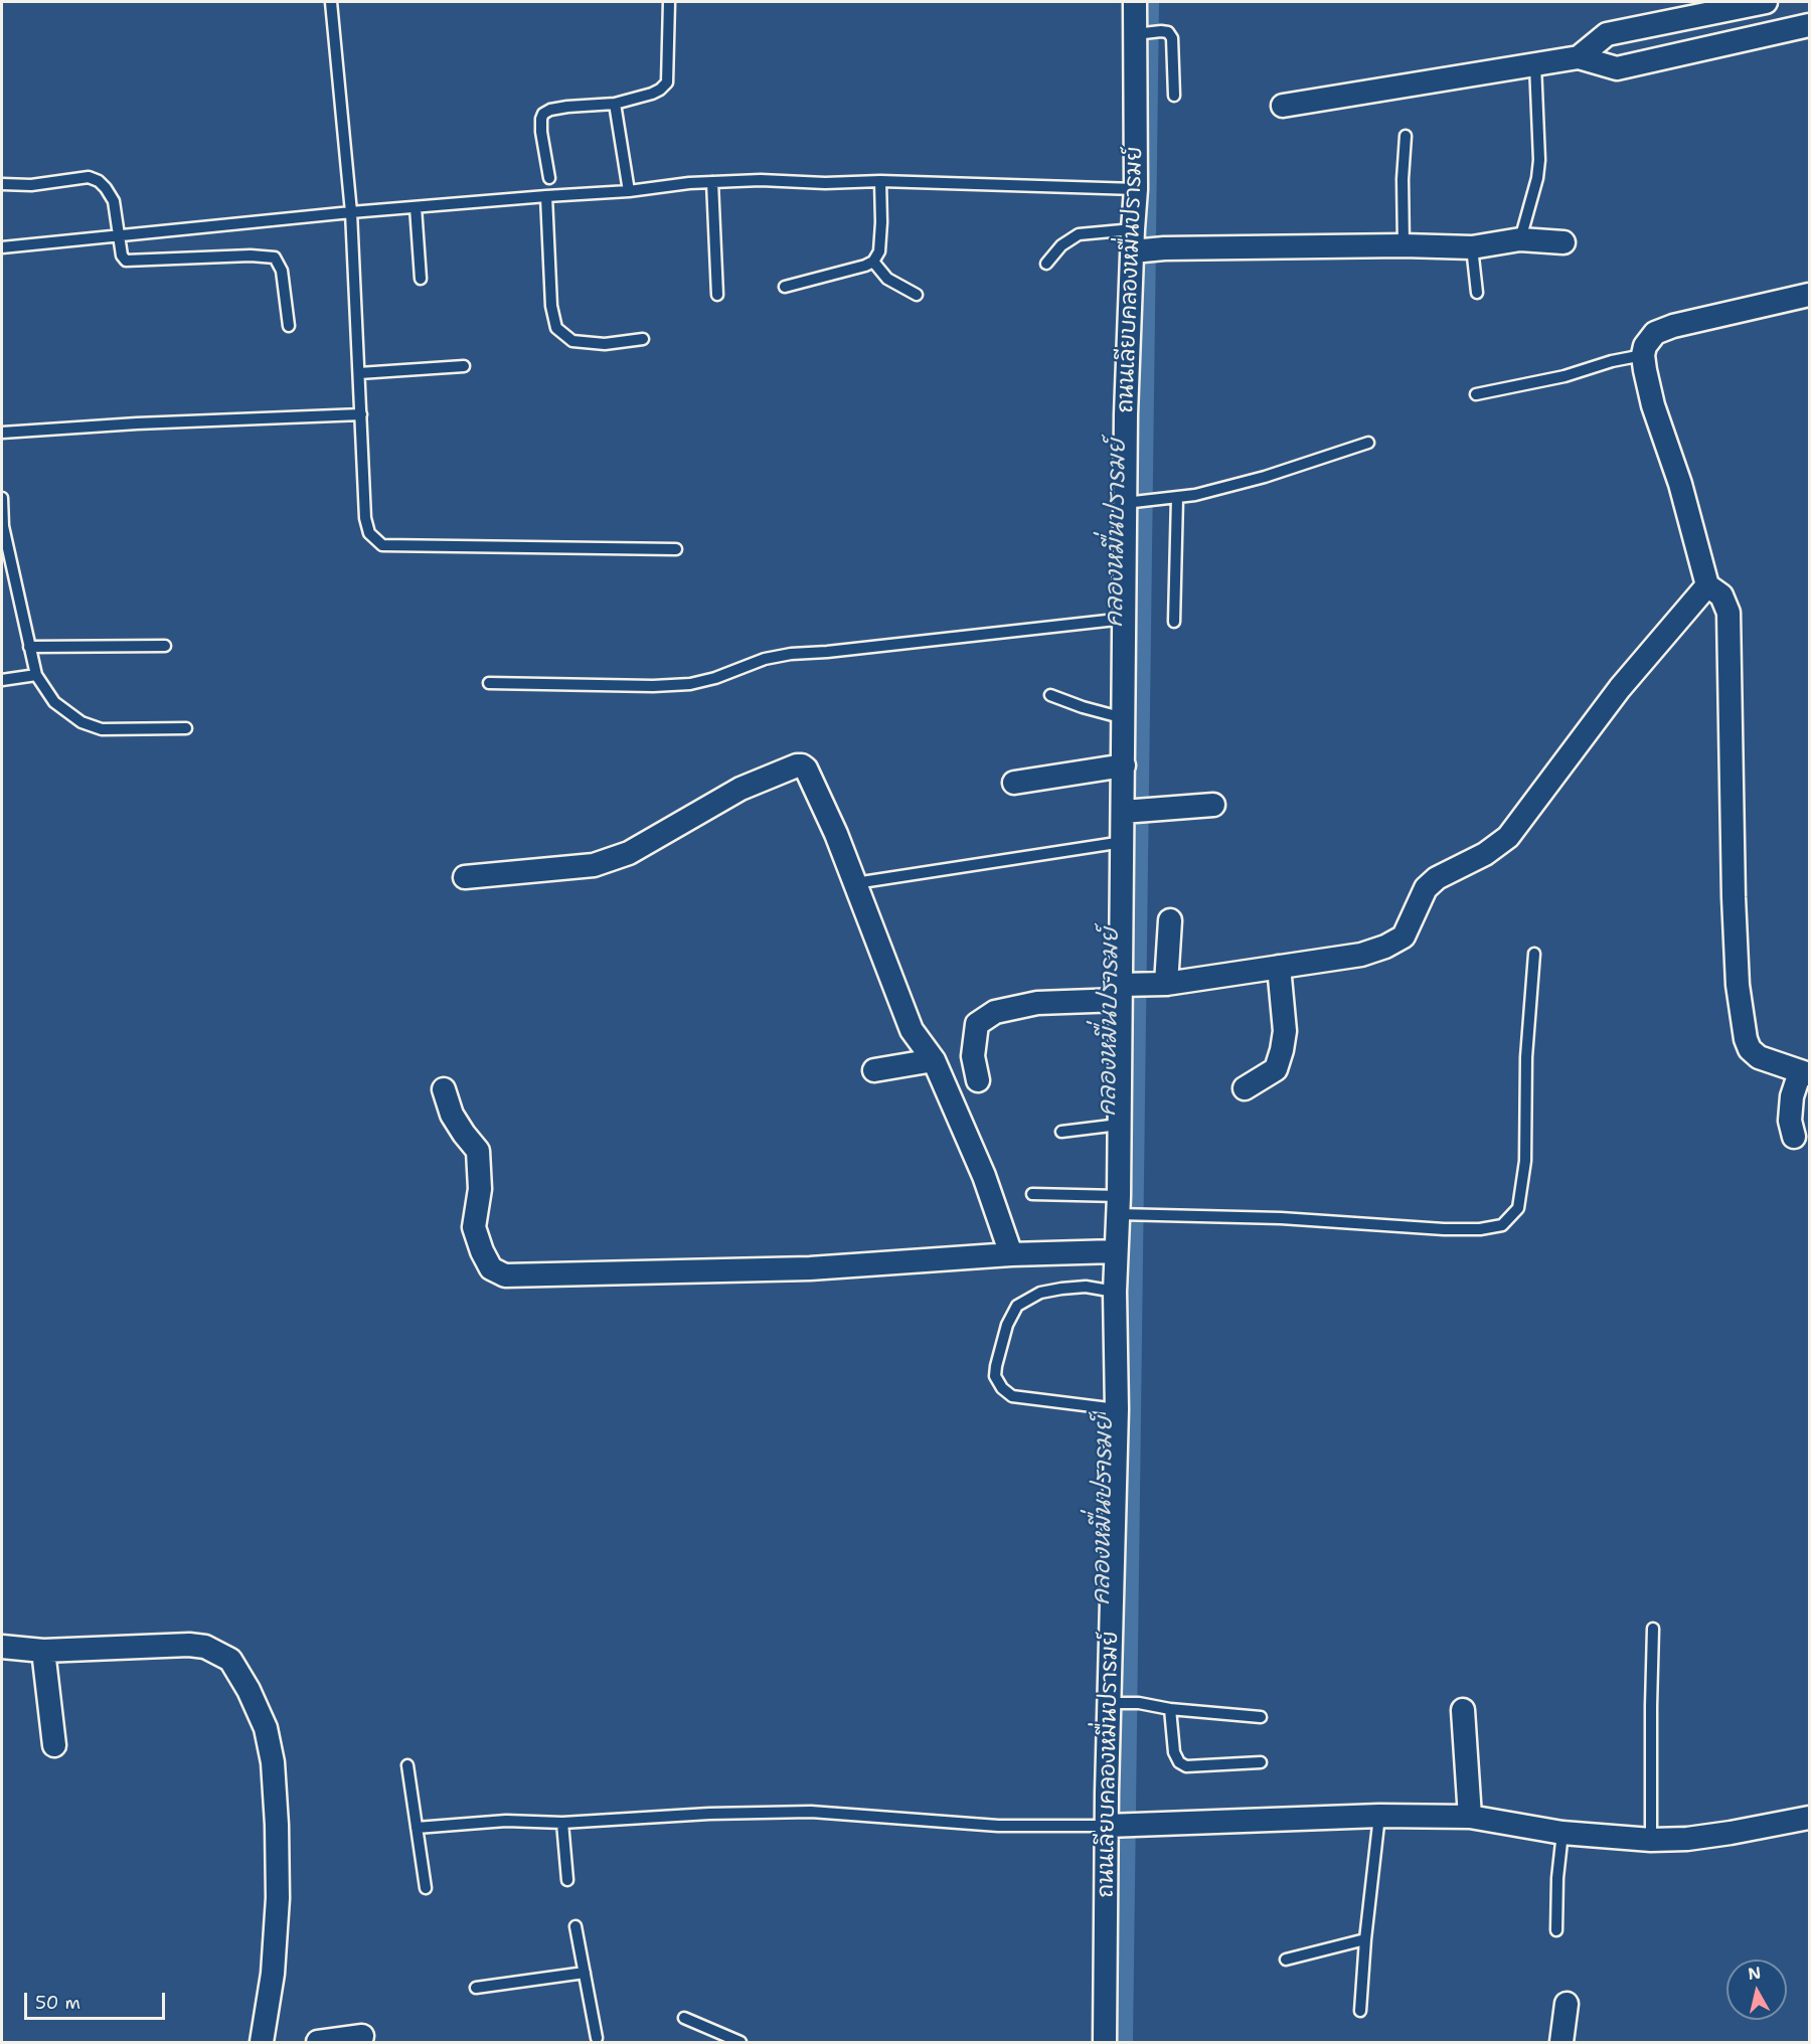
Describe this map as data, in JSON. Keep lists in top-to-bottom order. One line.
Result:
{"streets":{"street":["ถนนเลียบคลองหมื่นปรารมย์"]},"water":["คลองหมื่นปรารมย์"],"scale_bar":"50 m","north":"top"}
